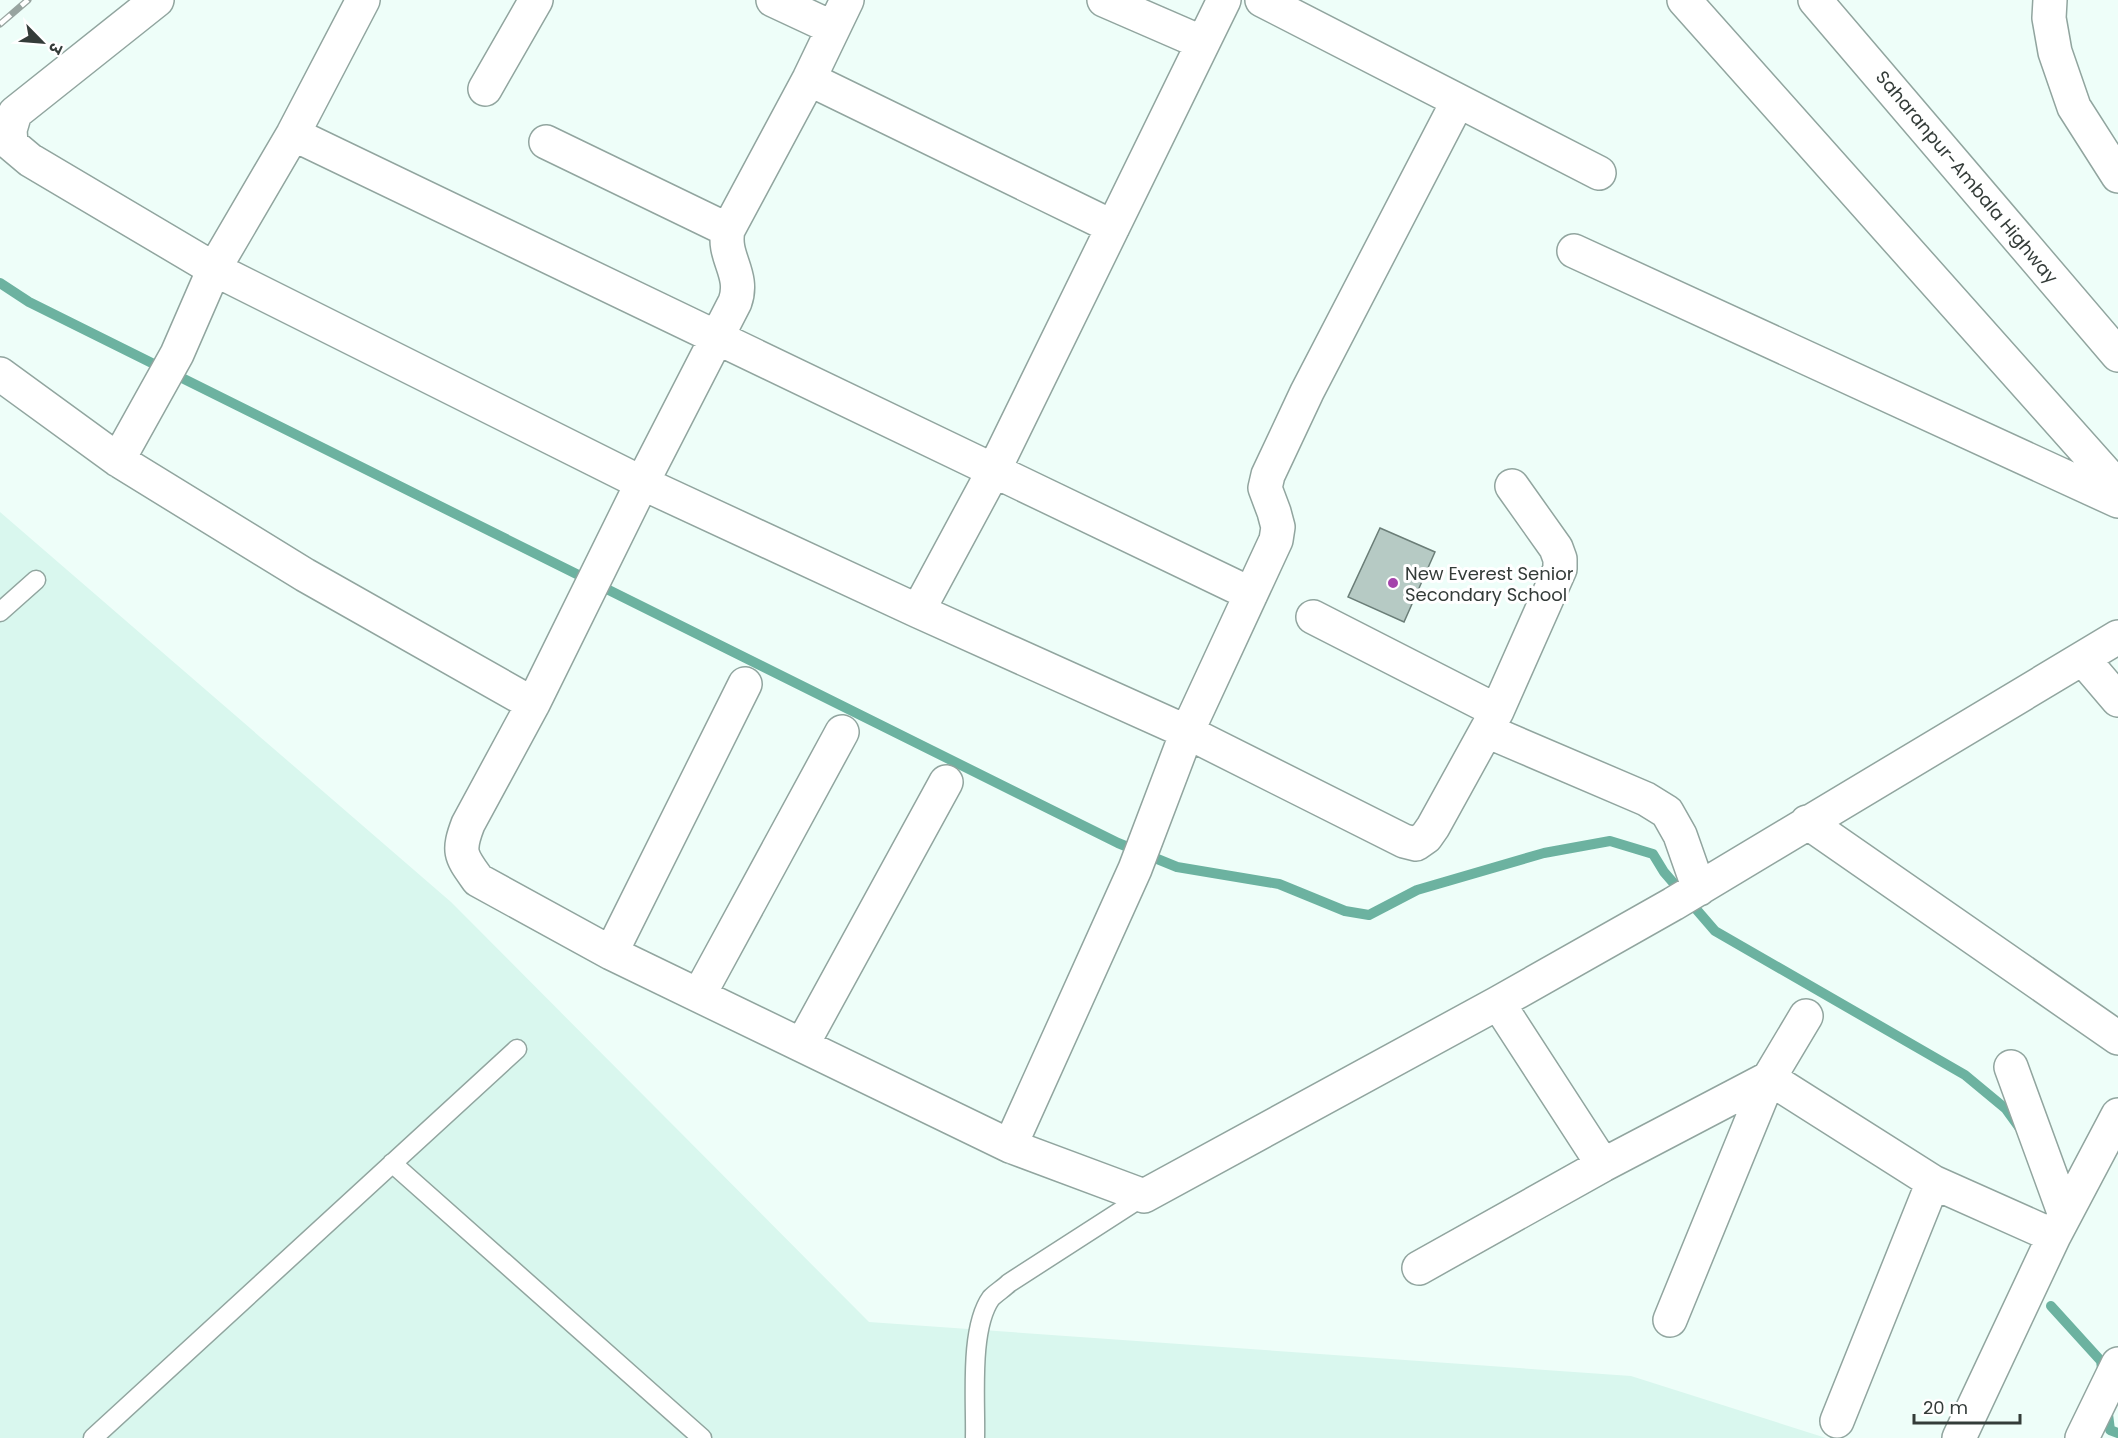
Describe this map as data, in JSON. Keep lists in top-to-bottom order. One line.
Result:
{"streets":{"street":["Saharanpur-Ambala Highway"]},"places":["New Everest Senior Secondary School"],"scale_bar":"20 m","north":"bottom right"}
